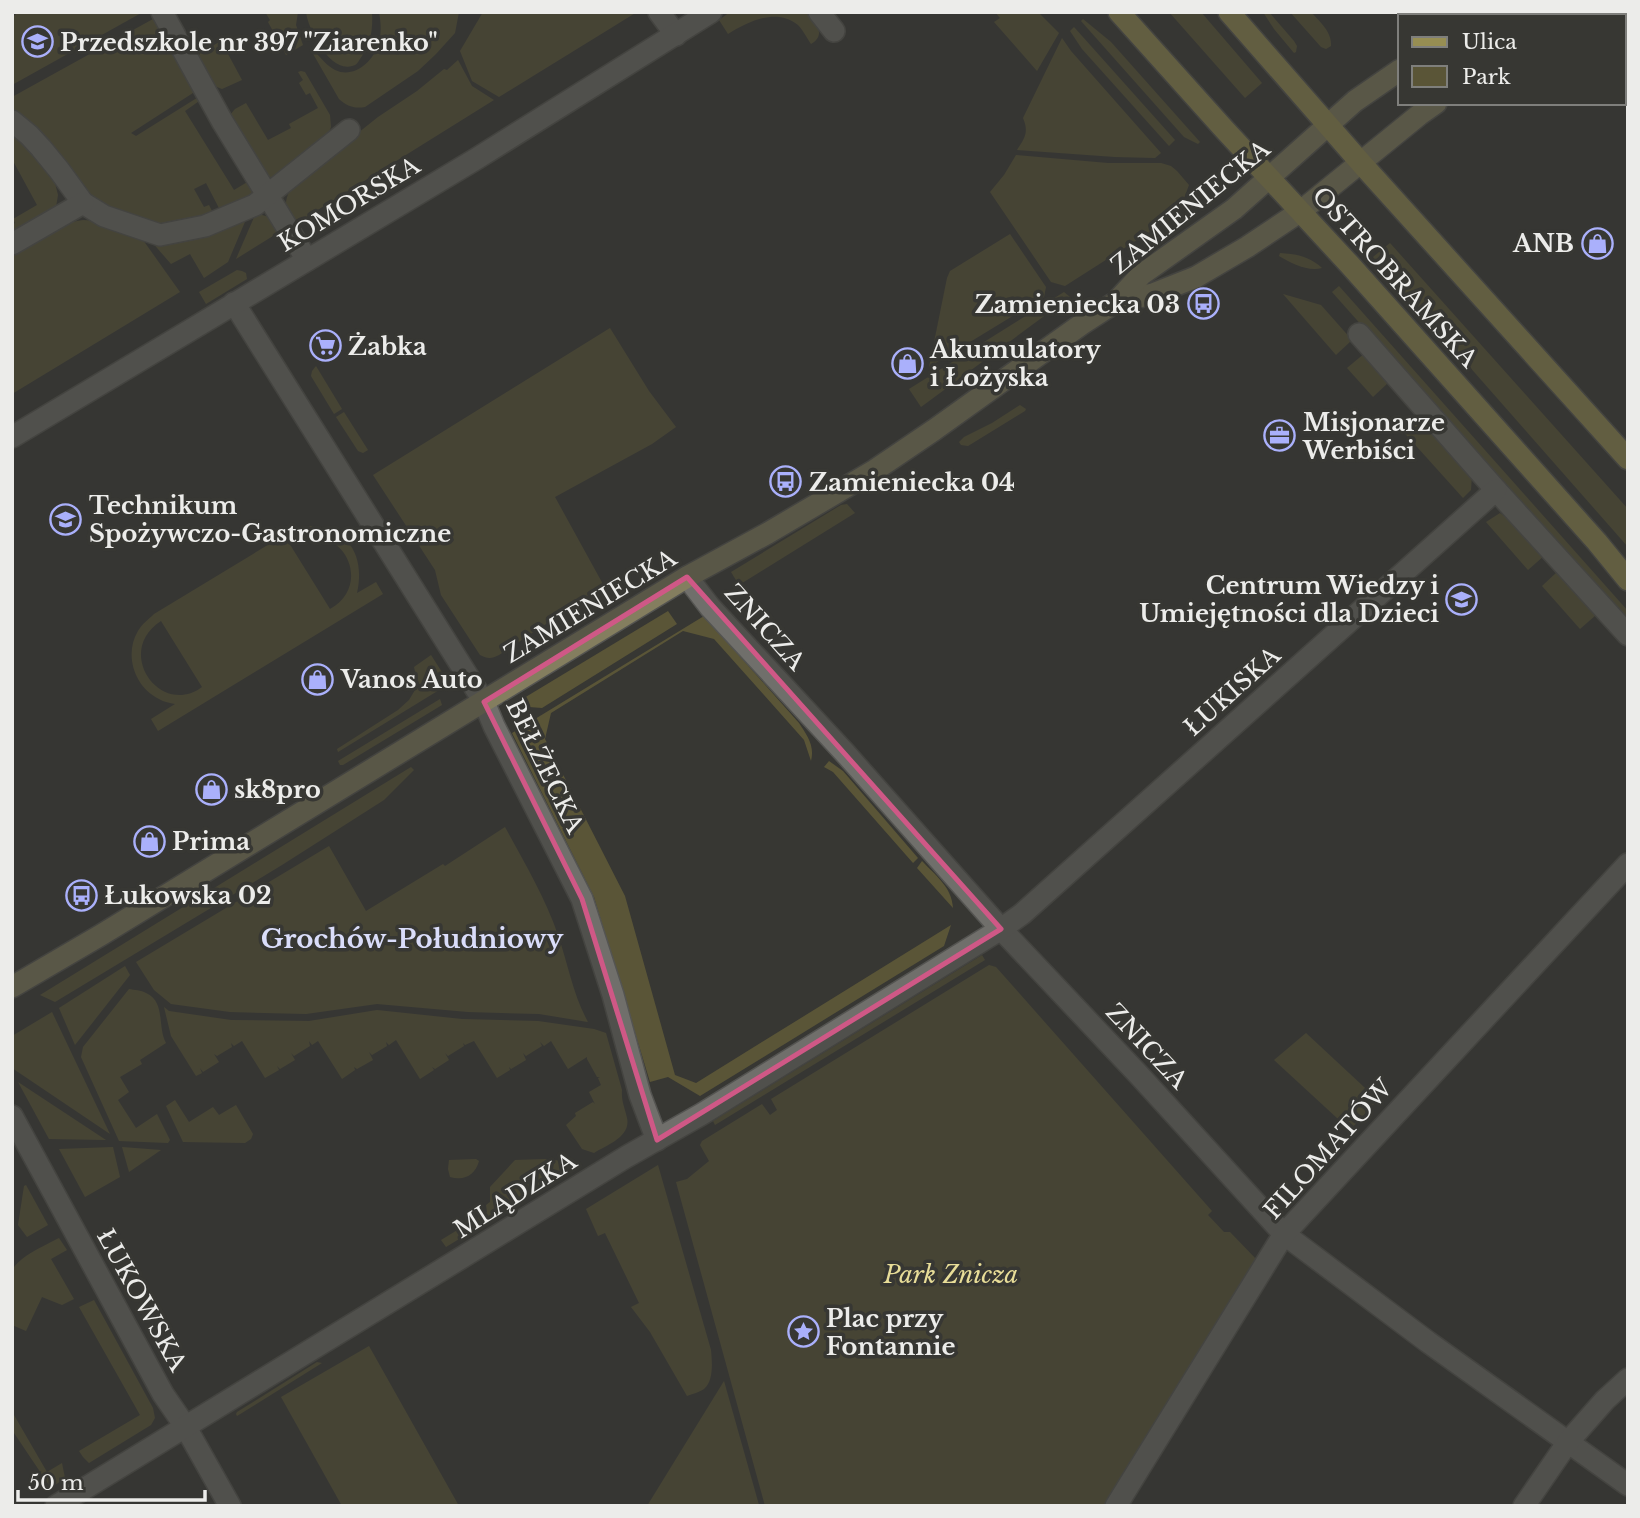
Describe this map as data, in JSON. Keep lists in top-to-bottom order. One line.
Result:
{"streets":{"main road":["OSTROBRAMSKA"],"street":["KOMORSKA","ZAMIENIECKA","ZNICZA","ŁUKISKA","BEŁŻECKA","FILOMATÓW","MLĄDZKA","ŁUKOWSKA"]},"crossings":[["KOMORSKA","BEŁŻECKA"],["ZAMIENIECKA","OSTROBRAMSKA"],["ZAMIENIECKA","ZNICZA"],["ZAMIENIECKA","BEŁŻECKA"],["ZNICZA","ŁUKISKA"],["ZNICZA","FILOMATÓW"],["ZNICZA","MLĄDZKA"],["ŁUKISKA","MLĄDZKA"],["BEŁŻECKA","MLĄDZKA"],["MLĄDZKA","ŁUKOWSKA"]],"districts":["Grochów-Południowy"],"parks":["Park Znicza"],"places":{"school or university":["Przedszkole nr 397 \"Ziarenko\"","Technikum Spożywczo-Gastronomiczne","Centrum Wiedzy i Umiejętności dla Dzieci"],"shop":["ANB","Akumulatory i Łożyska","Vanos Auto","sk8pro","Prima"],"bus stop":["Zamieniecka 03","Zamieniecka 04","Łukowska 02"],"supermarket":["Żabka"],"office":["Misjonarze Werbiści"],"place":["Plac przy Fontannie"]},"legend":["Ulica","Park"],"scale_bar":"50 m"}
